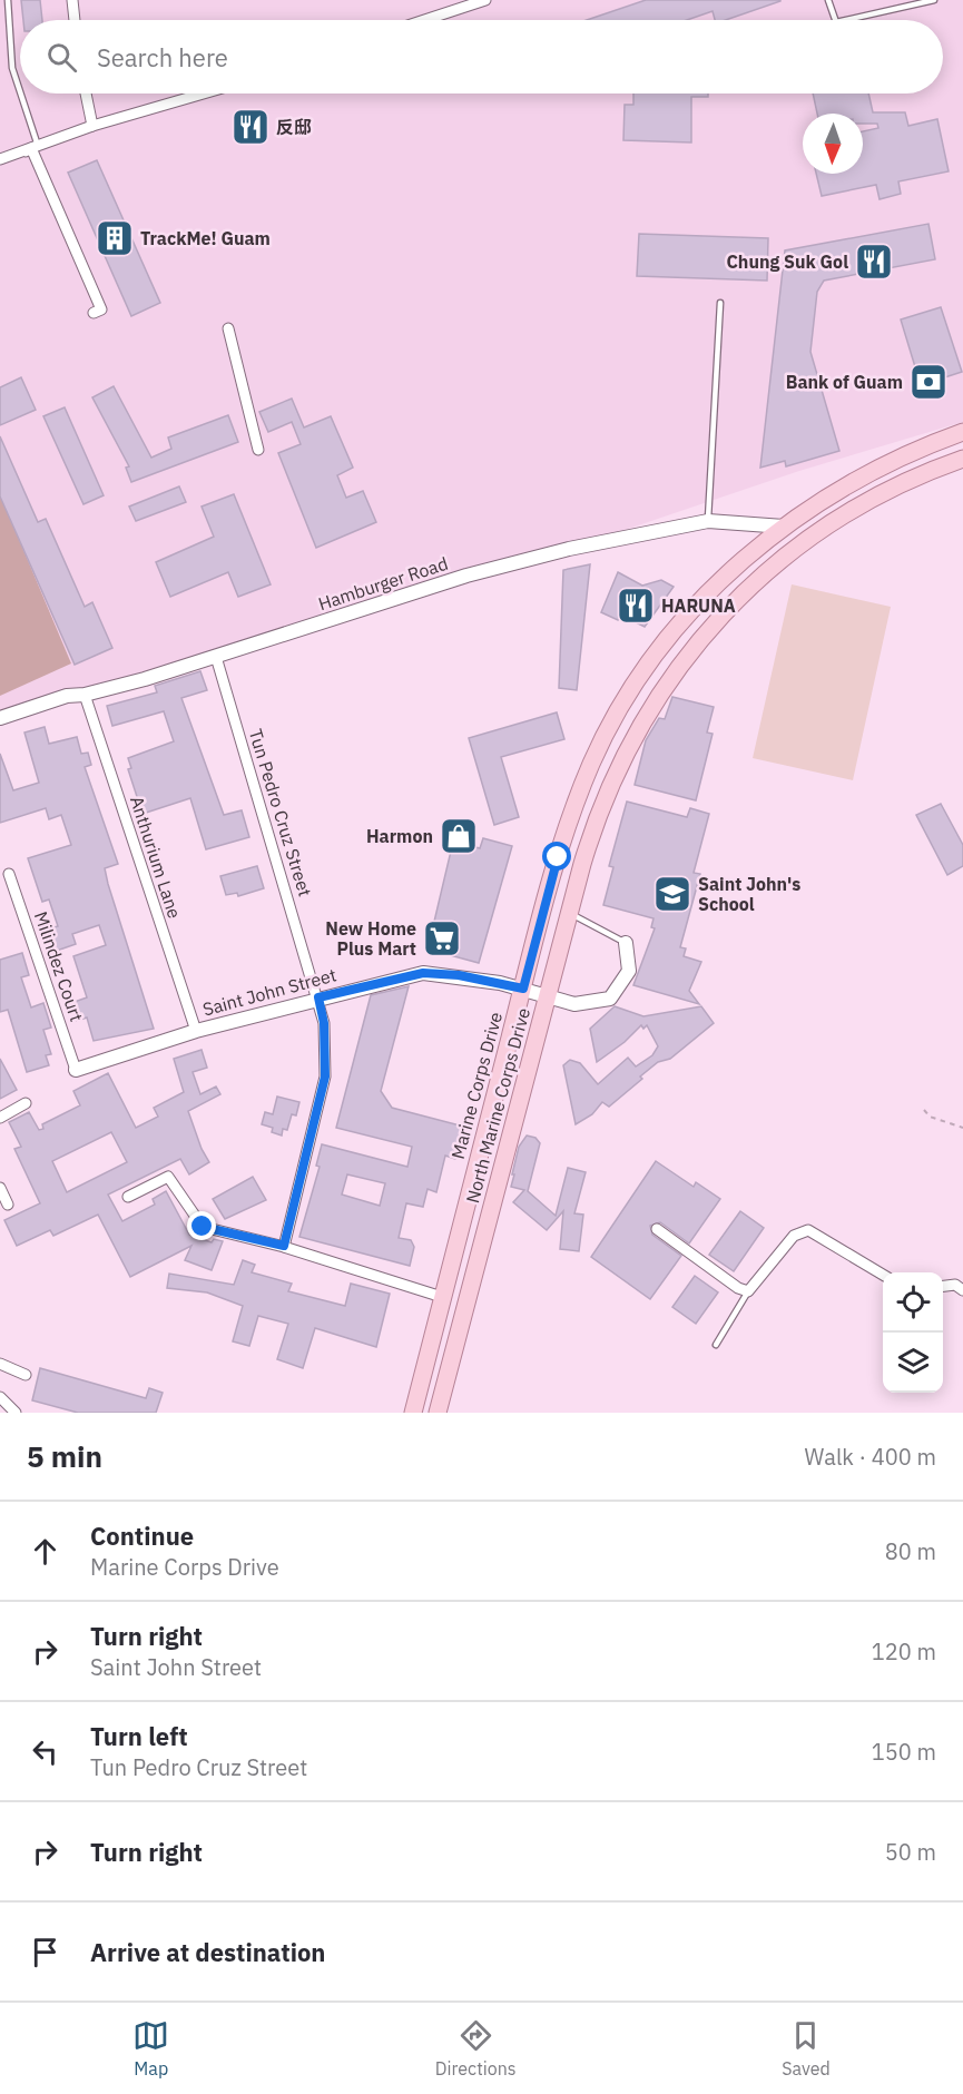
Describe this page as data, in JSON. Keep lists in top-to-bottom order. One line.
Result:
{"streets":{"main road":["Marine Corps Drive","North Marine Corps Drive"],"street":["Hamburger Road","Tun Pedro Cruz Street","Anthurium Lane","Milindez Court","Saint John Street"]},"crossings":[["Hamburger Road","Tun Pedro Cruz Street"],["Hamburger Road","Anthurium Lane"],["Hamburger Road","Marine Corps Drive"],["Tun Pedro Cruz Street","Saint John Street"],["Anthurium Lane","Saint John Street"],["Milindez Court","Saint John Street"],["Saint John Street","Marine Corps Drive"],["Saint John Street","North Marine Corps Drive"]],"places":{"restaurant":["反邸","Chung Suk Gol","HARUNA"],"building":["TrackMe! Guam"],"bank":["Bank of Guam"],"shop":["Harmon"],"school or university":["Saint John's School"],"supermarket":["New Home Plus Mart"]},"north":"bottom","page":{"search":"Search here","heading":["5 min","Walk · 400 m"],"list":[["Continue","Marine Corps Drive","80 m"],["Turn right","Saint John Street","120 m"],["Turn left","Tun Pedro Cruz Street","150 m"],["Turn right","50 m"],"Arrive at destination"],"nav":["Map","Directions","Saved"]}}
